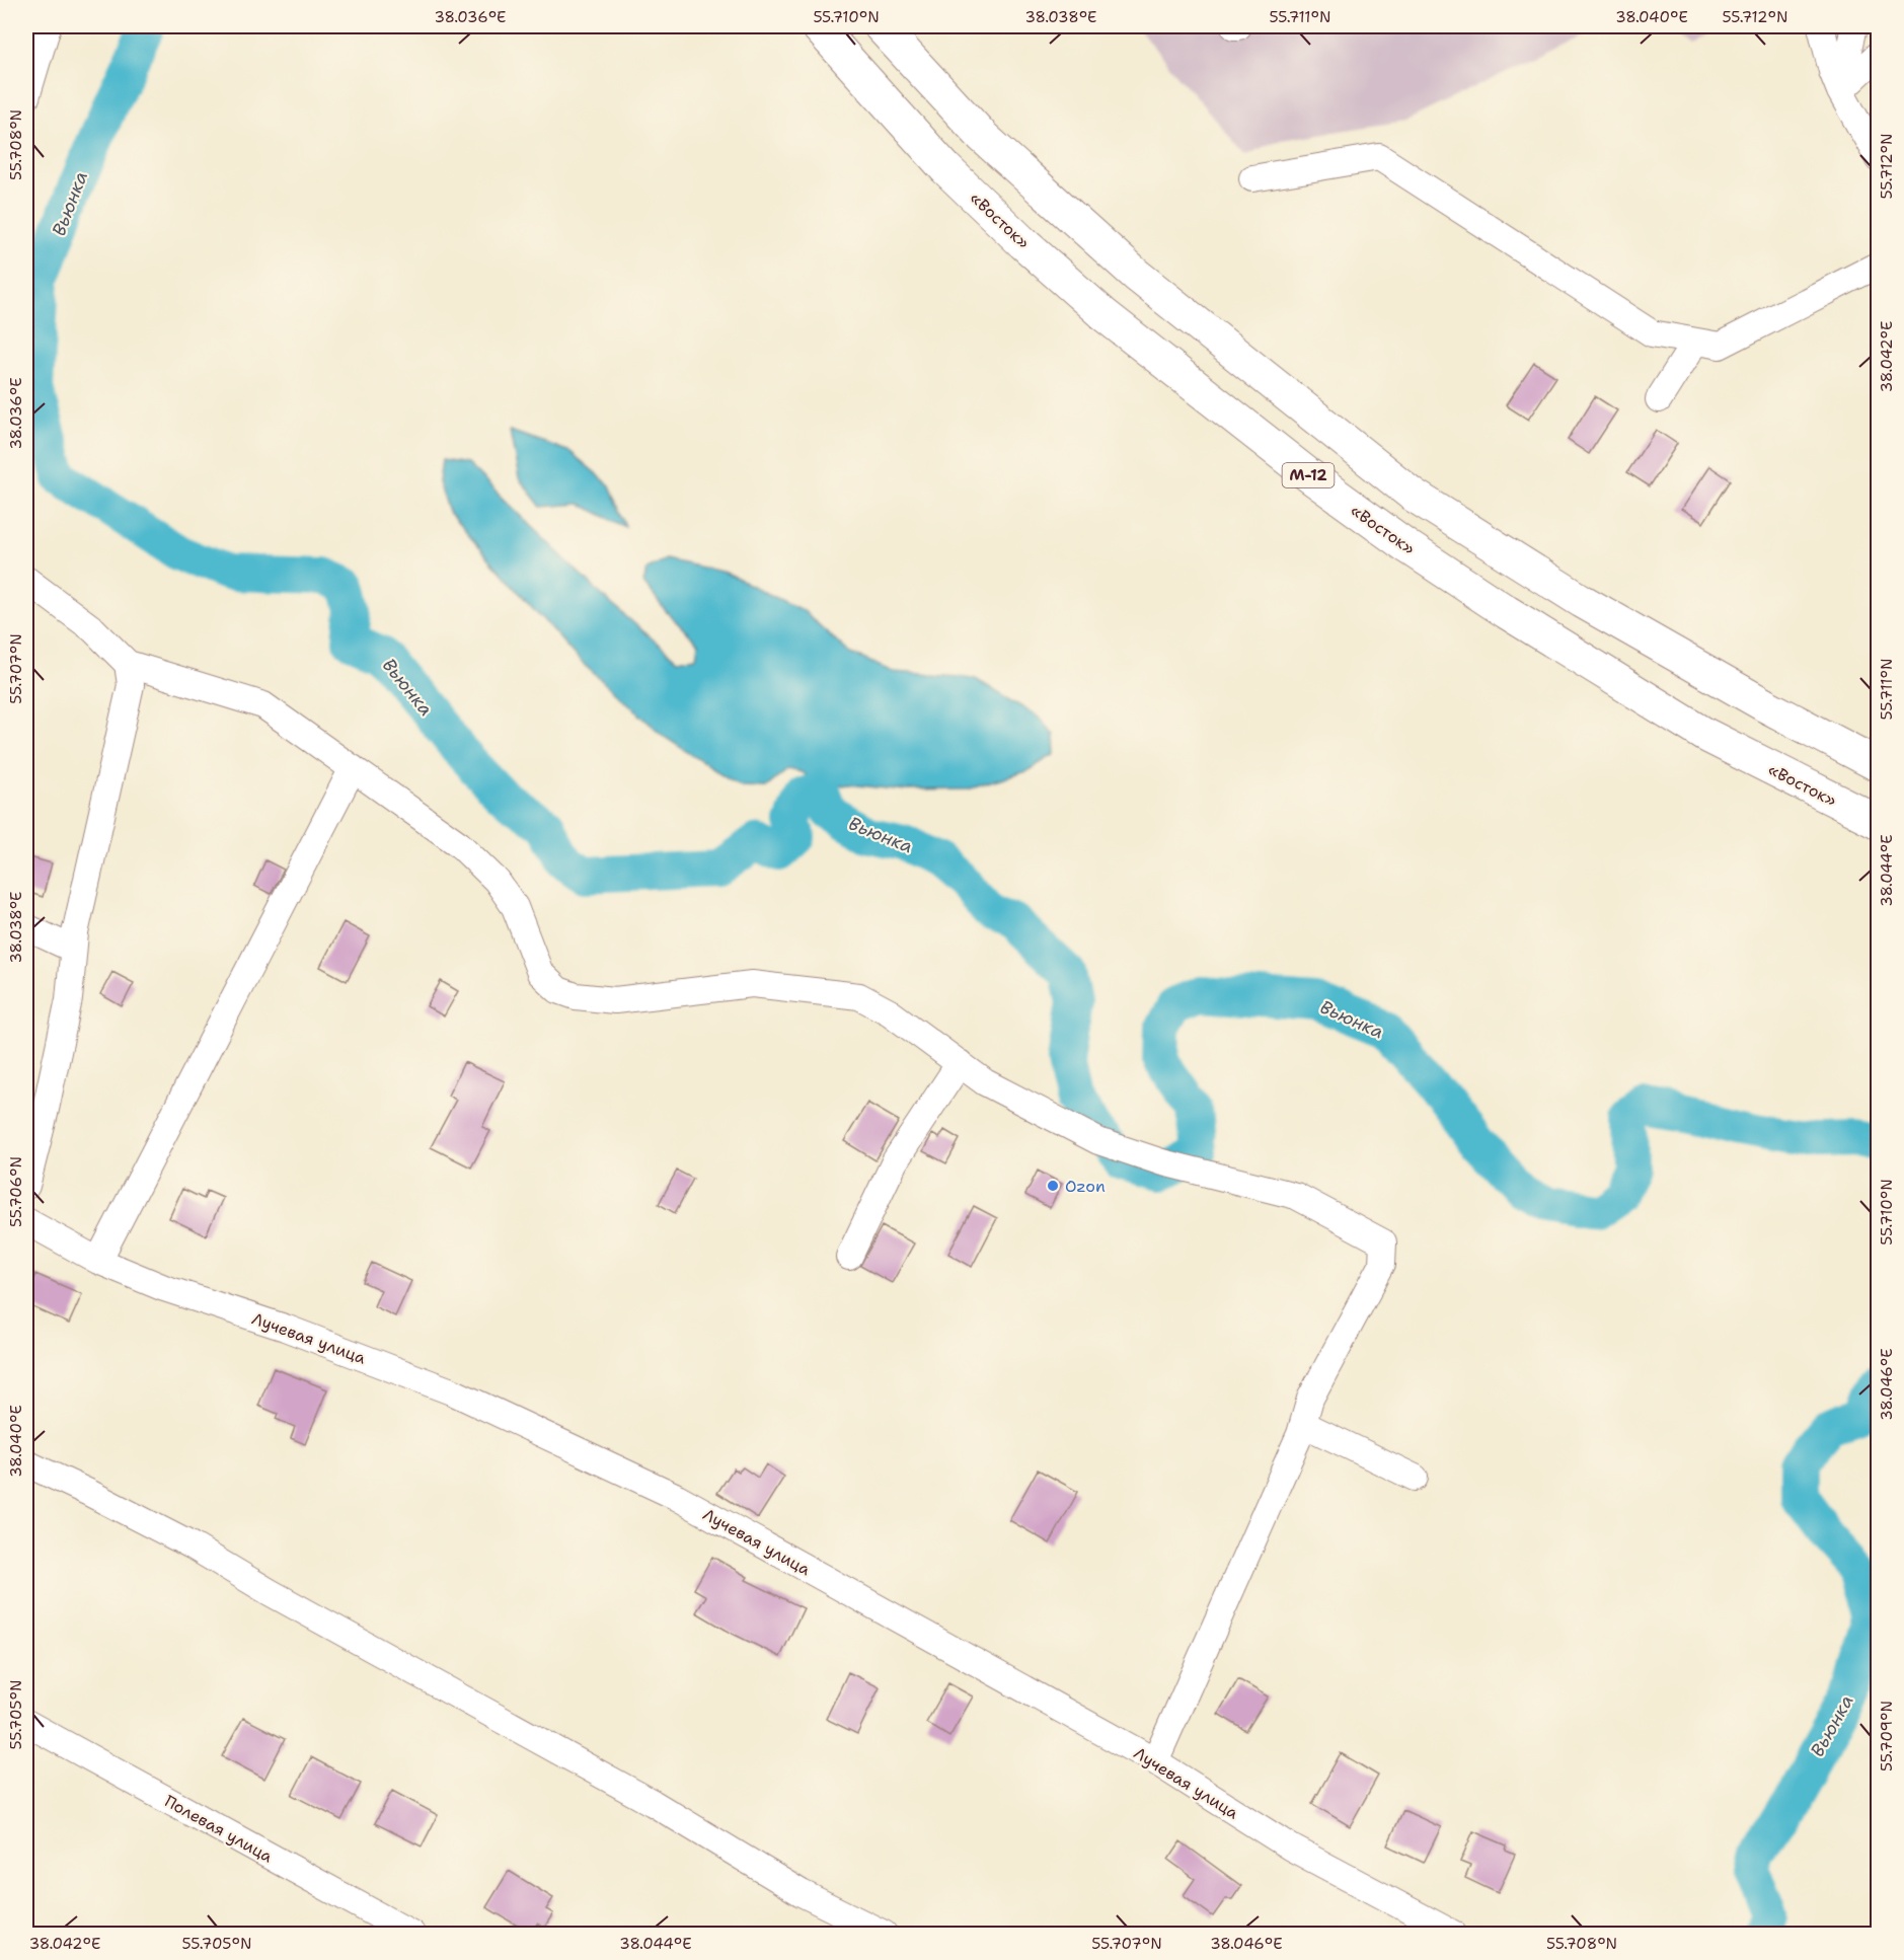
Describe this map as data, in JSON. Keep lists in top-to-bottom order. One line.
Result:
{"streets":{"highway":["«Восток»","М-12"],"street":["Лучевая улица","Полевая улица"]},"water":["Вьюнка"],"places":["Ozon"],"coordinates":["38.036°E","55.710°N","38.038°E","55.711°N","38.040°E","55.712°N","55.708°N","38.042°E","55.707°N","38.044°E","55.706°N","38.046°E","55.705°N","55.709°N"]}
